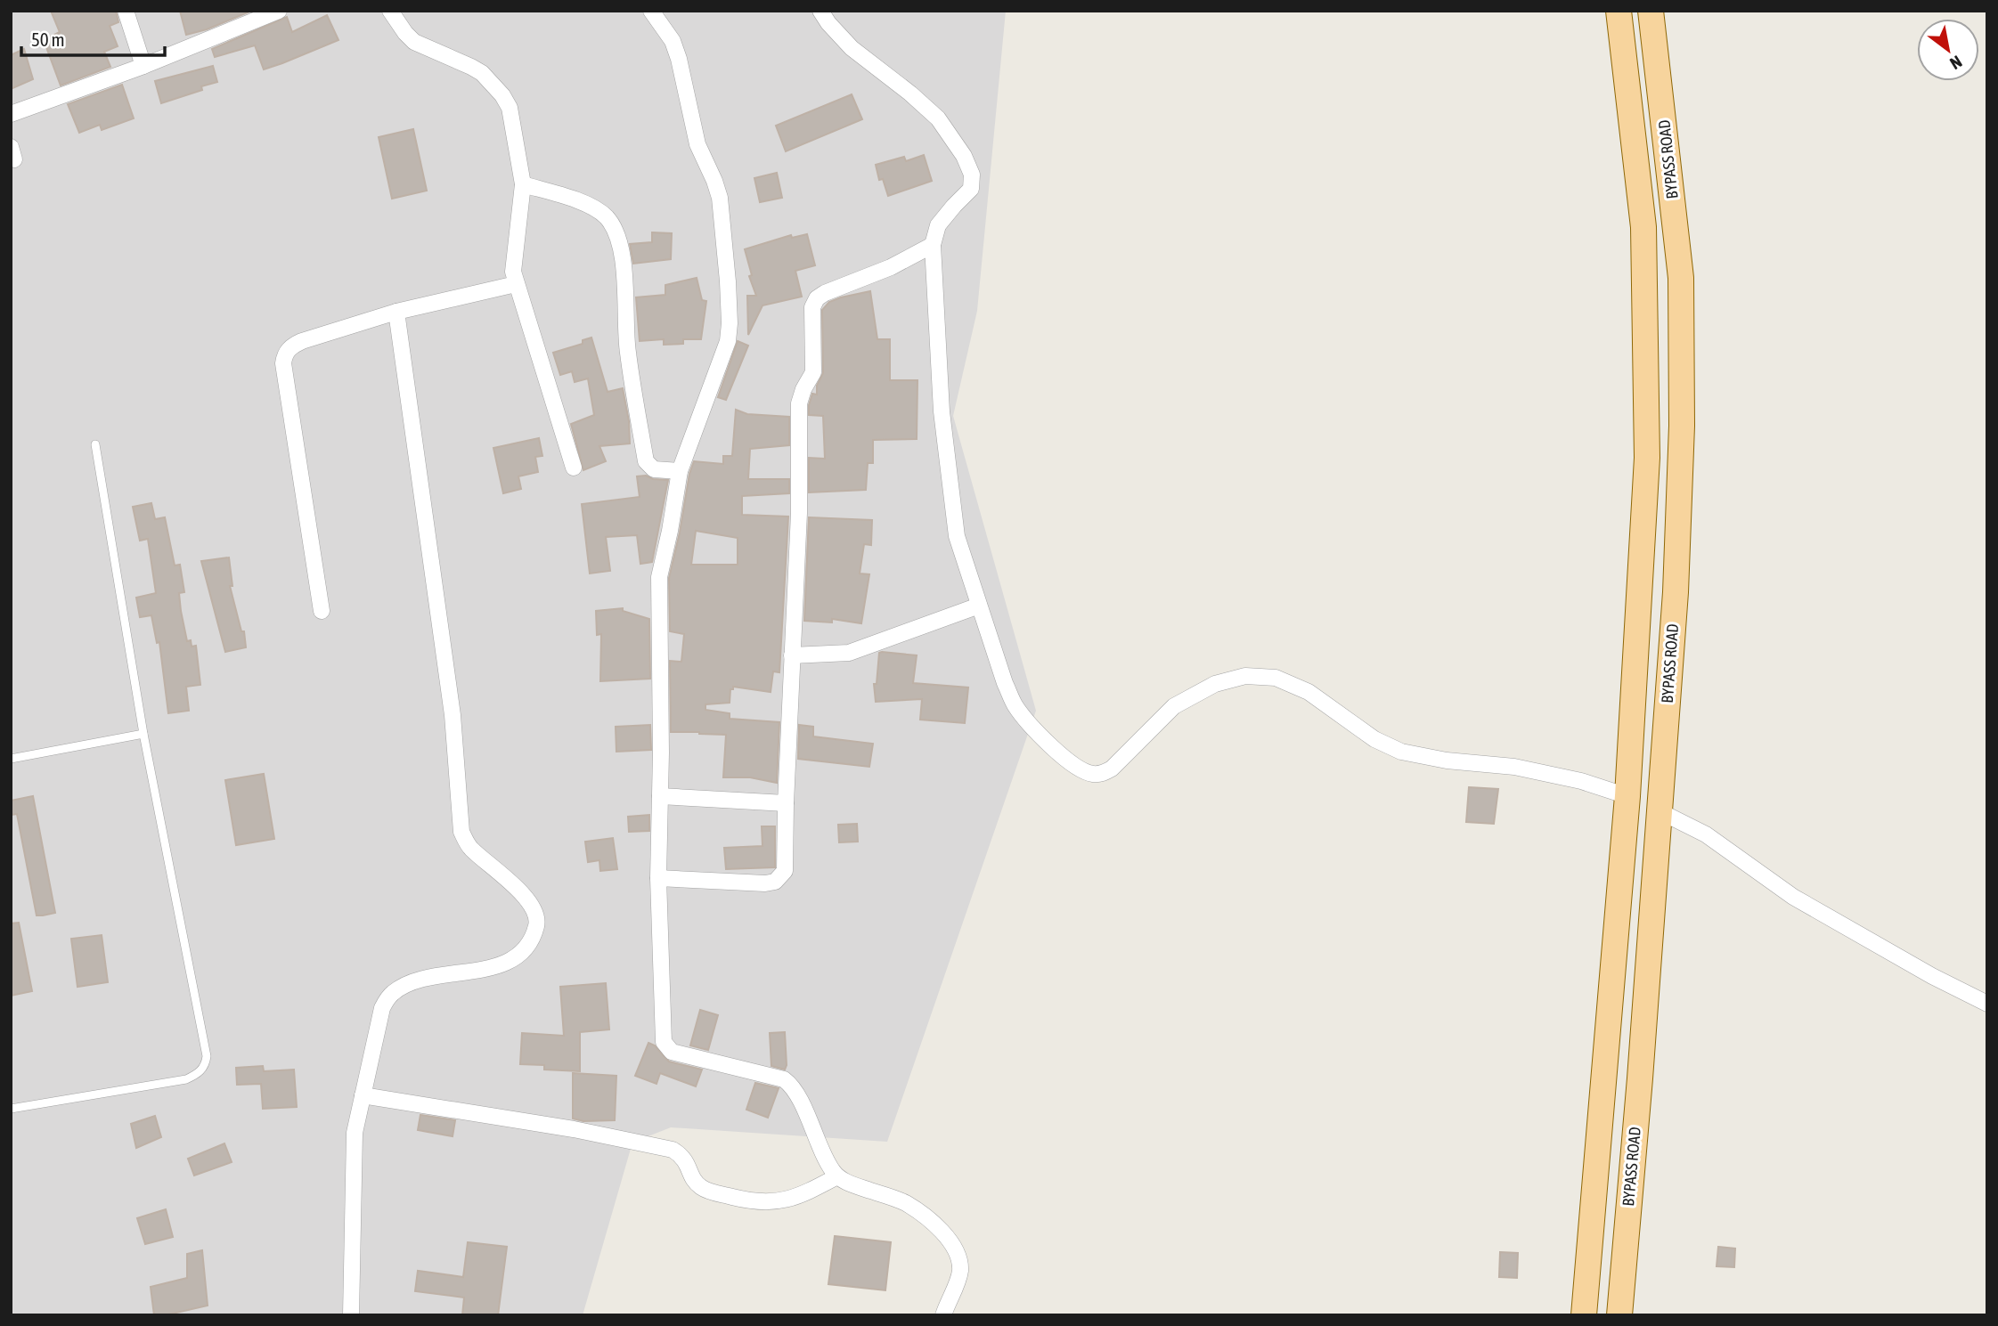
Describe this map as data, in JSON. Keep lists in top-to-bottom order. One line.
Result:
{"streets":{"main road":["BYPASS ROAD"]},"scale_bar":"50 m","north":"bottom right"}
